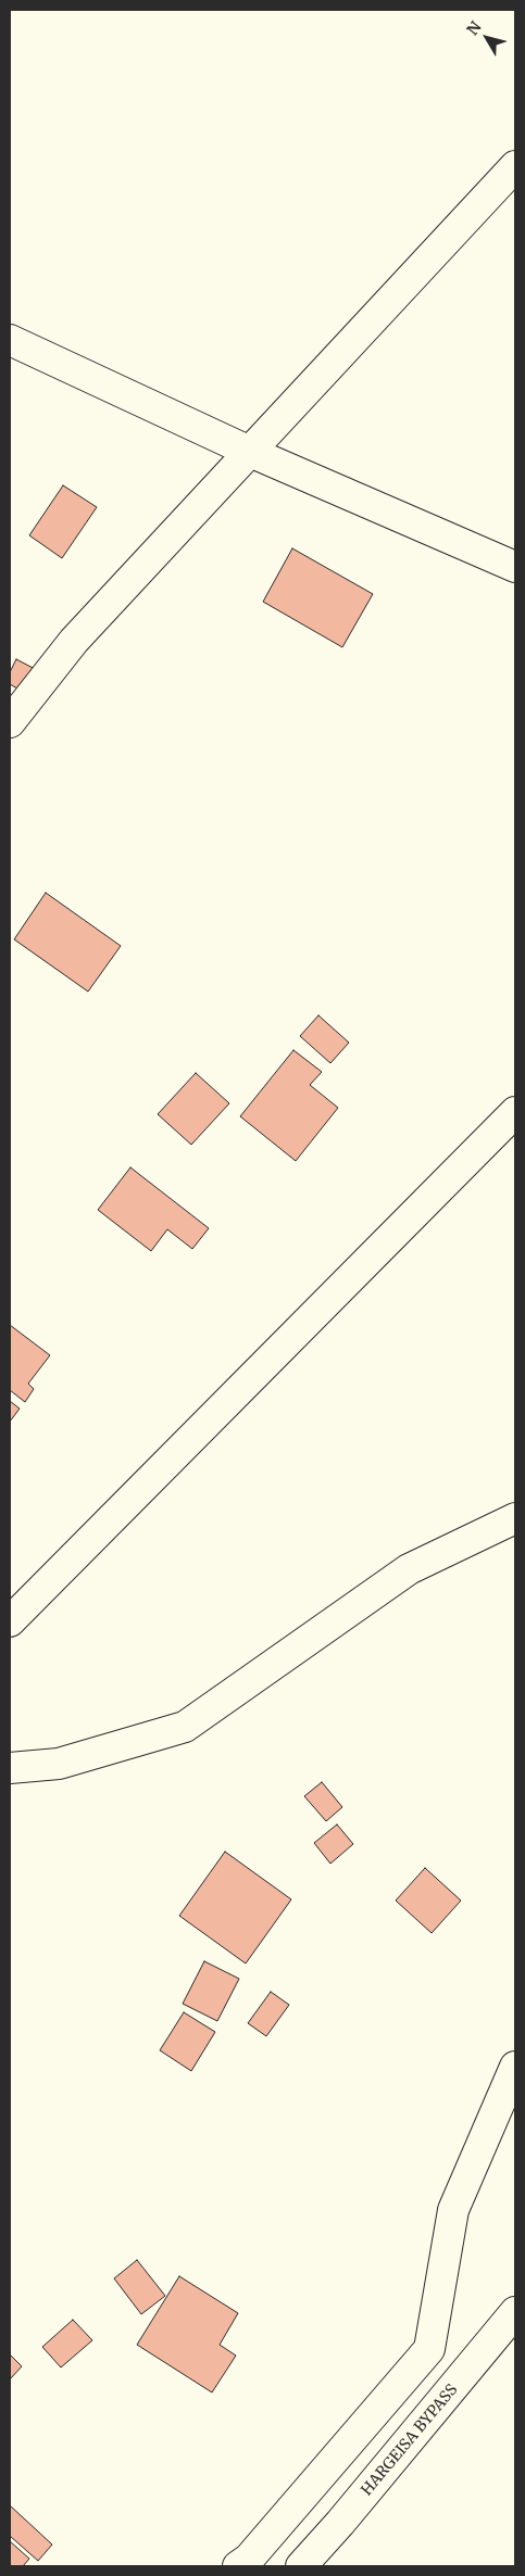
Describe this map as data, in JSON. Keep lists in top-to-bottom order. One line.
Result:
{"streets":{"main road":["HARGEISA BYPASS"]},"north":"top left"}
